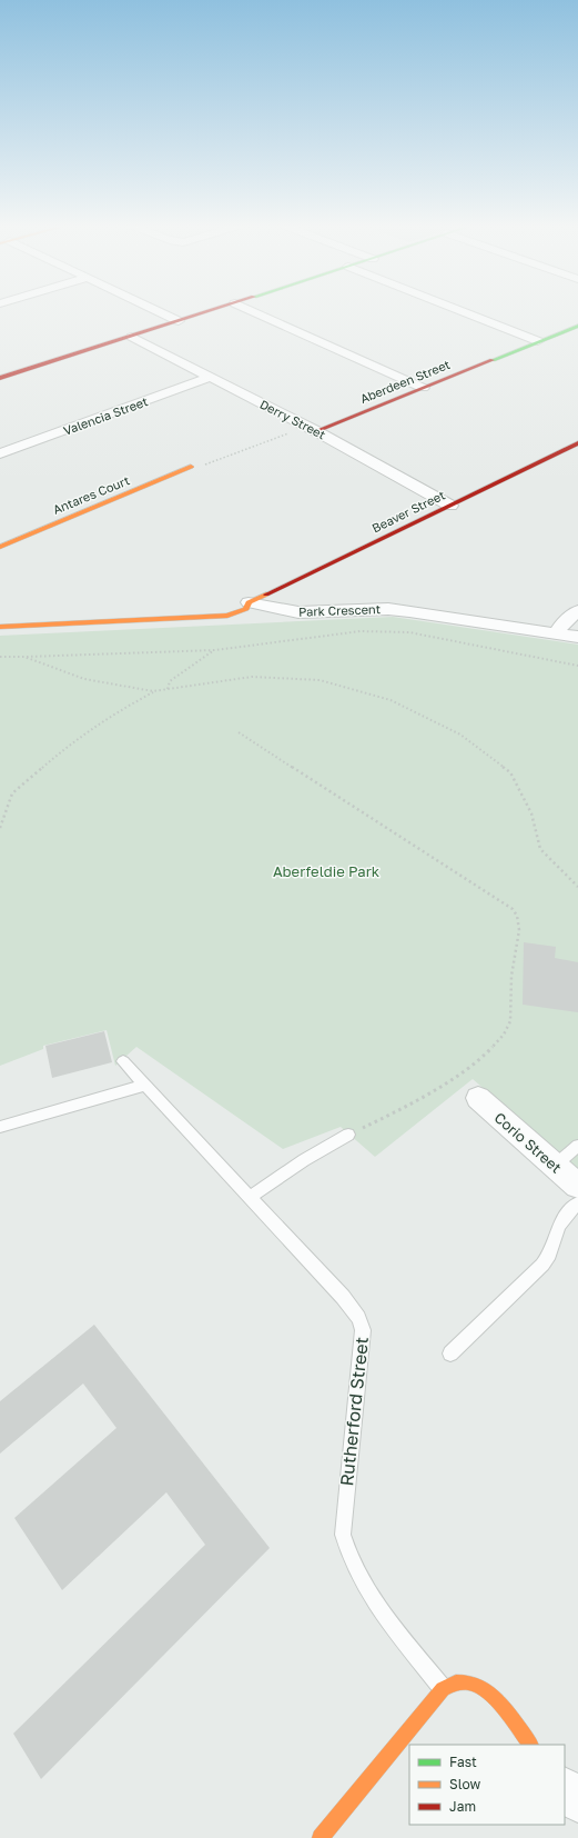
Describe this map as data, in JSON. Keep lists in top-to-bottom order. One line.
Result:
{"streets":{"street":["Aberdeen Street","Valencia Street","Derry Street","Antares Court","Beaver Street","Park Crescent","Corio Street"],"lane":["Rutherford Street"]},"crossings":[["Aberdeen Street","Derry Street"],["Valencia Street","Derry Street"],["Derry Street","Beaver Street"],["Beaver Street","Park Crescent"]],"parks":["Aberfeldie Park"],"legend":["Fast","Slow","Jam"]}
